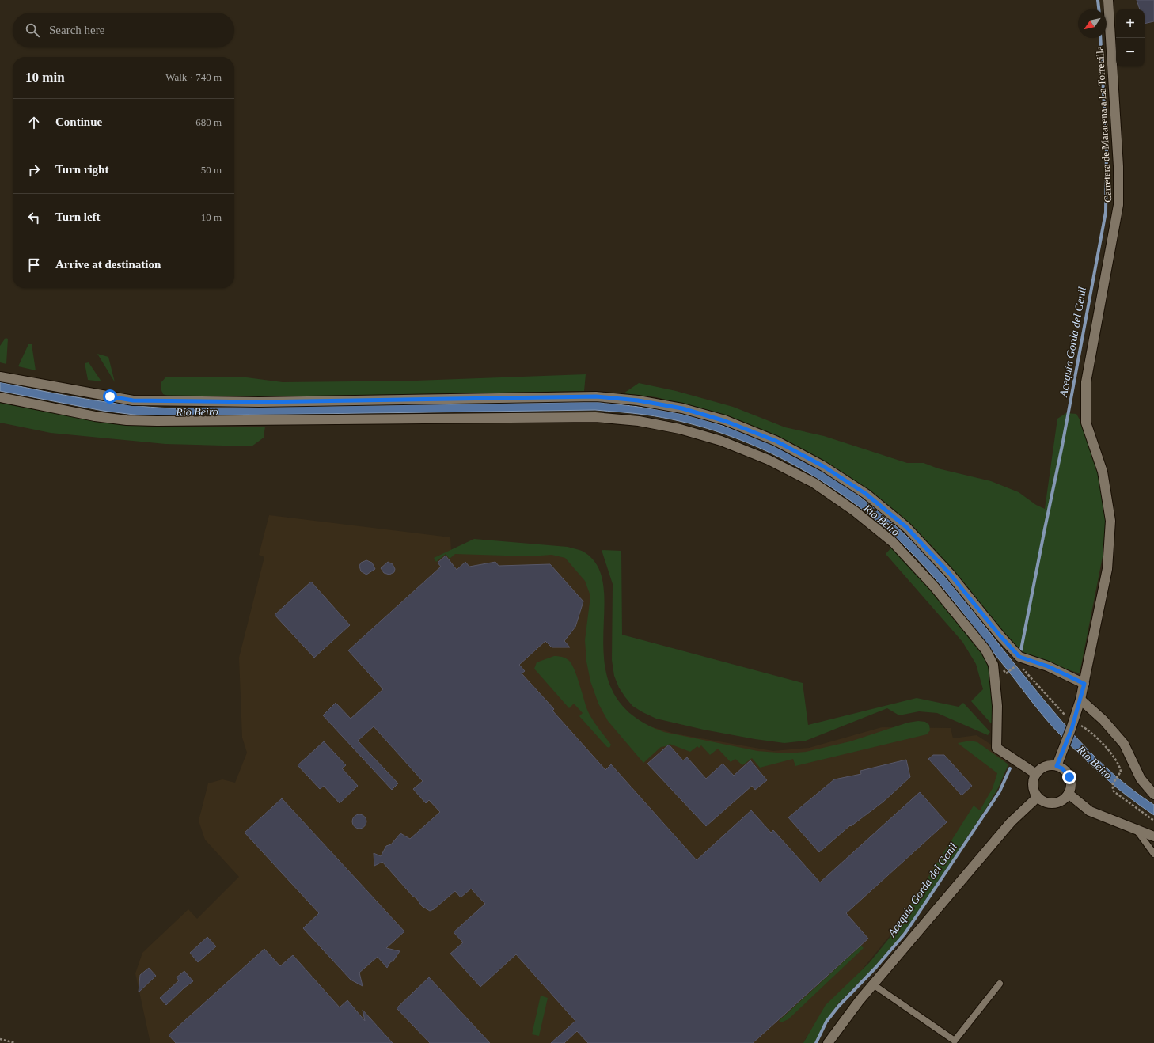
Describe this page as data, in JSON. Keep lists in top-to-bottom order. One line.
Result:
{"streets":{"street":["Carretera de Maracena a La Torrecilla"]},"water":["Acequia Gorda del Genil","Río Beiro"],"north":"bottom left","page":{"map_buttons":["+","−"],"search":"Search here","heading":["10 min","Walk · 740 m"],"list":[["Continue","680 m"],["Turn right","50 m"],["Turn left","10 m"],"Arrive at destination"]}}
